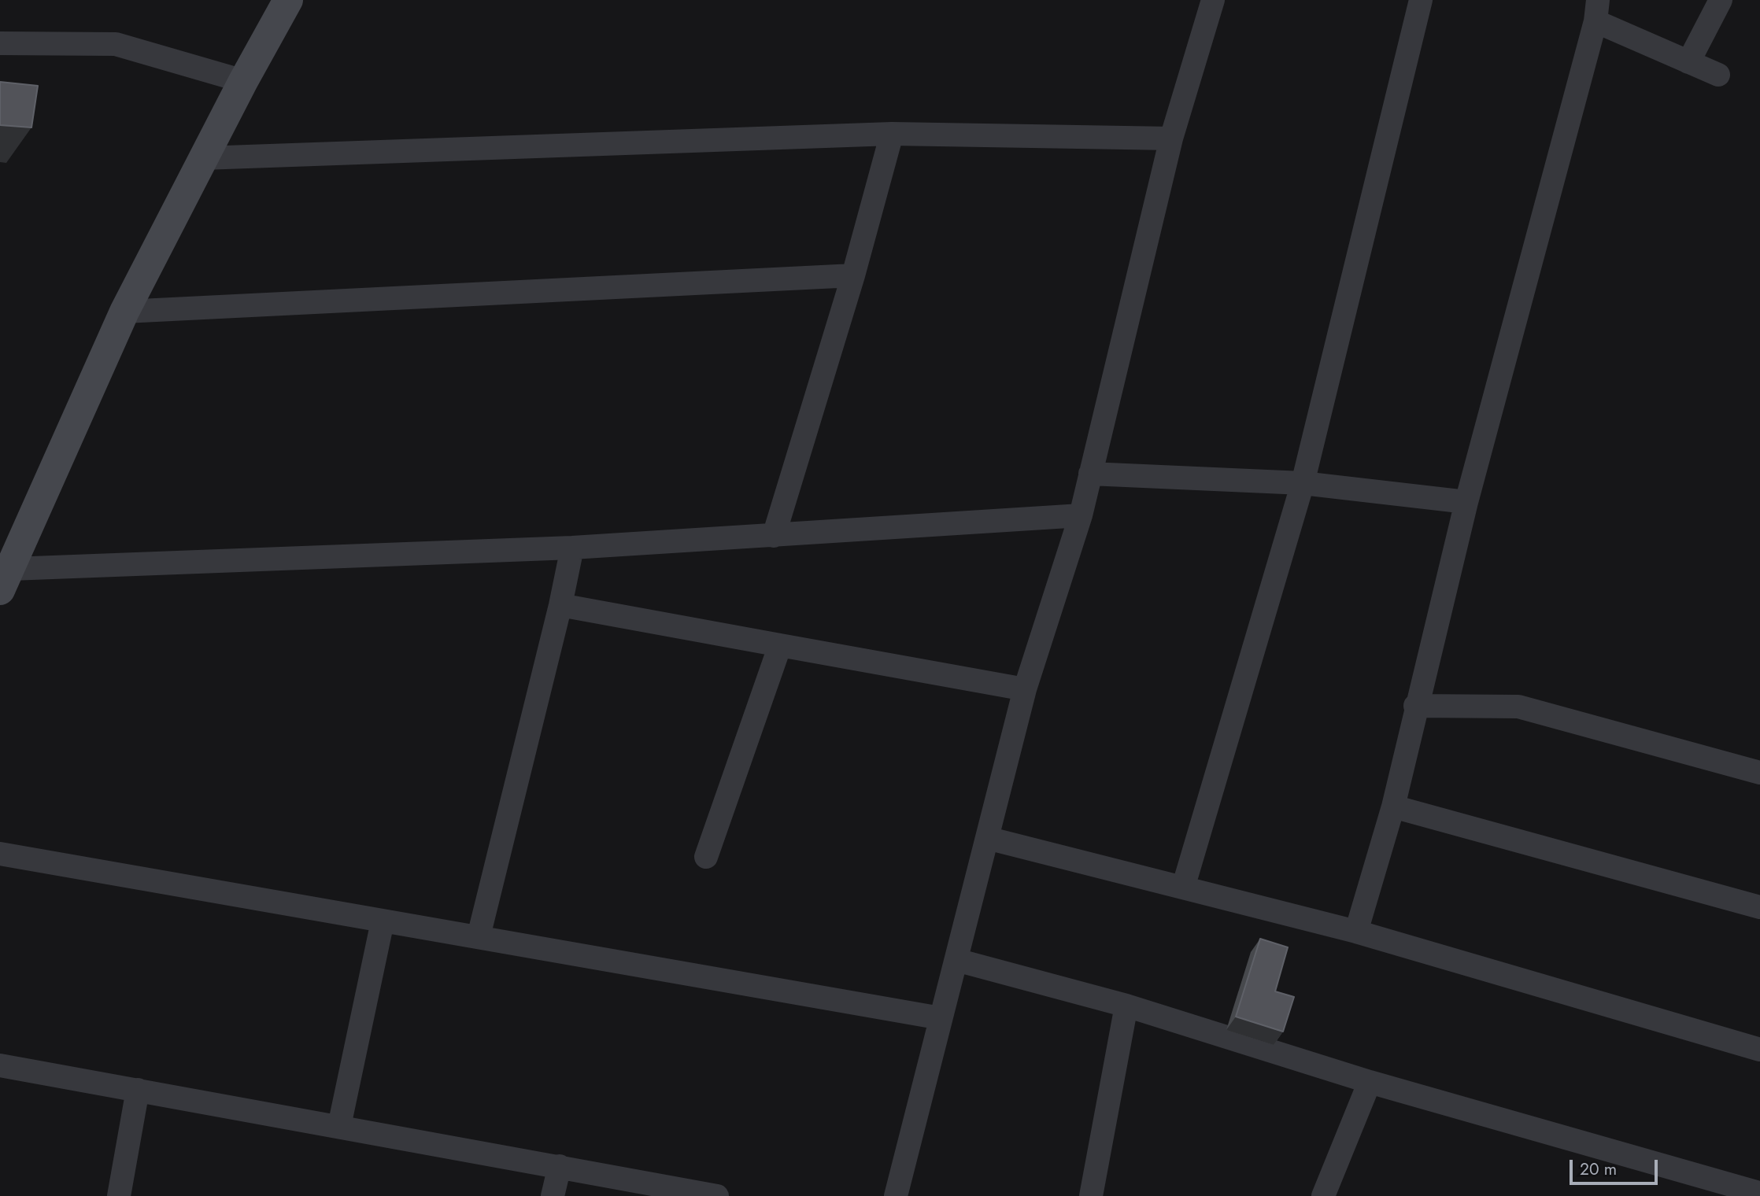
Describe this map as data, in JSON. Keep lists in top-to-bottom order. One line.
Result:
{"scale_bar":"20 m"}
